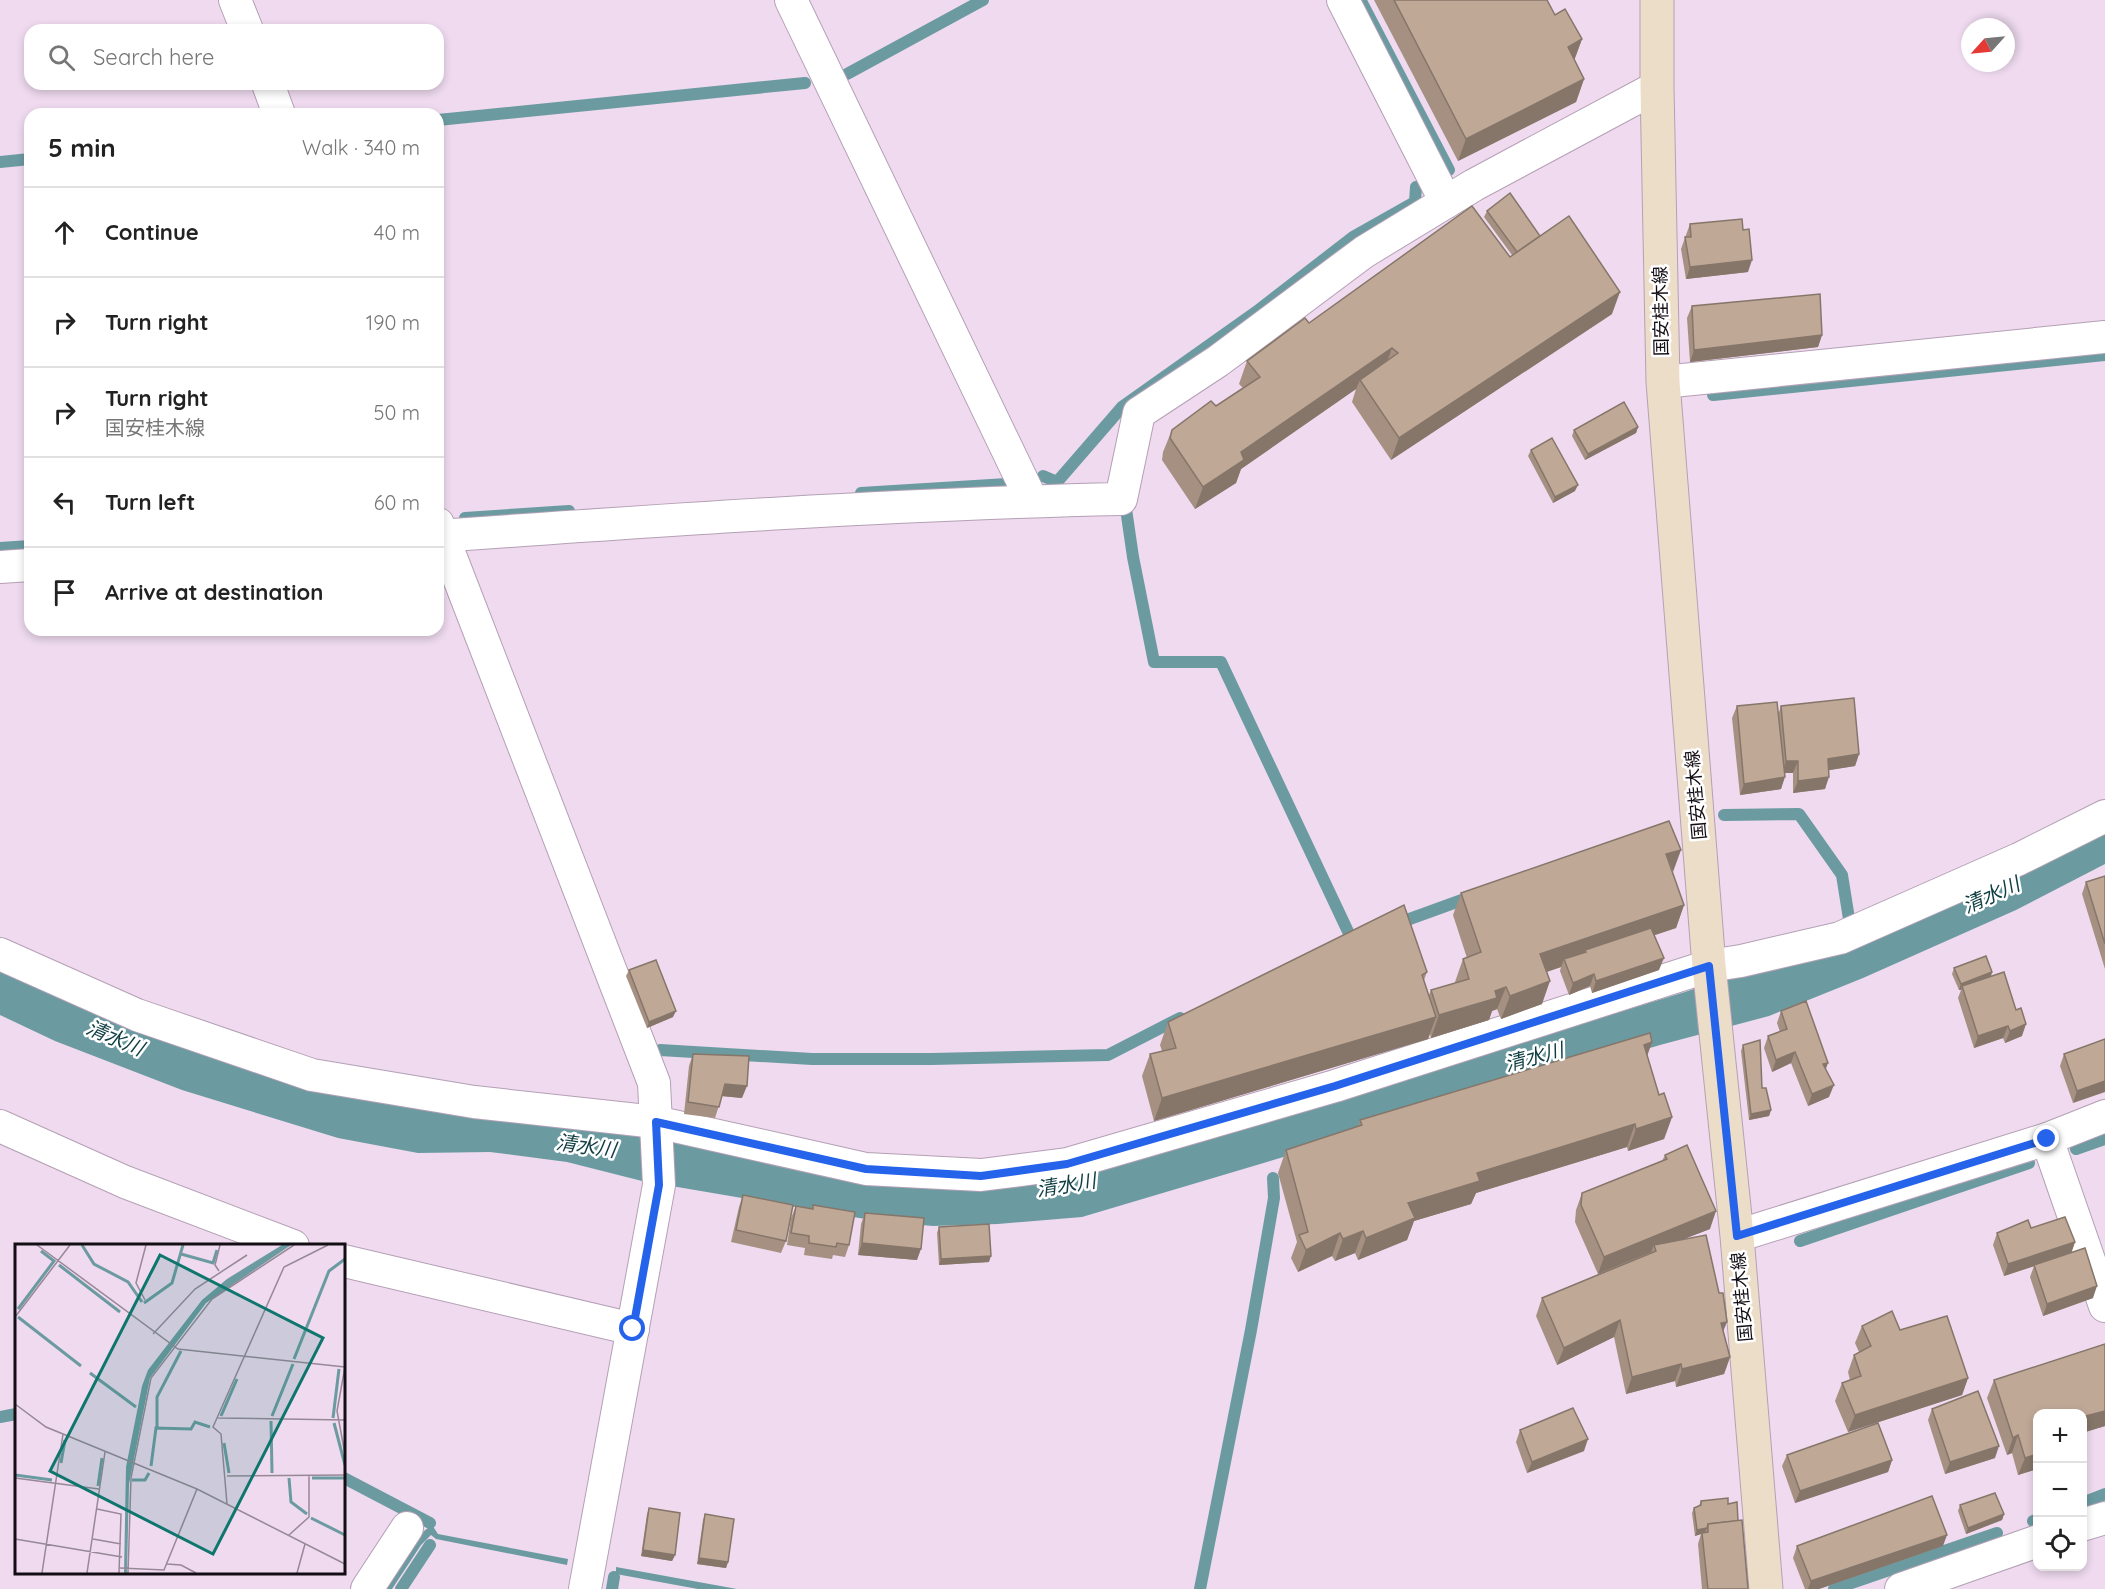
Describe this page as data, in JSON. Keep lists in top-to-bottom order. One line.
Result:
{"streets":{"main road":["国安桂木線"]},"water":["清水川"],"north":"bottom left","page":{"search":"Search here","heading":["5 min","Walk · 340 m"],"list":[["Continue","40 m"],["Turn right","190 m"],["Turn right","国安桂木線","50 m"],["Turn left","60 m"],"Arrive at destination"],"map_buttons":["+","−"]}}
